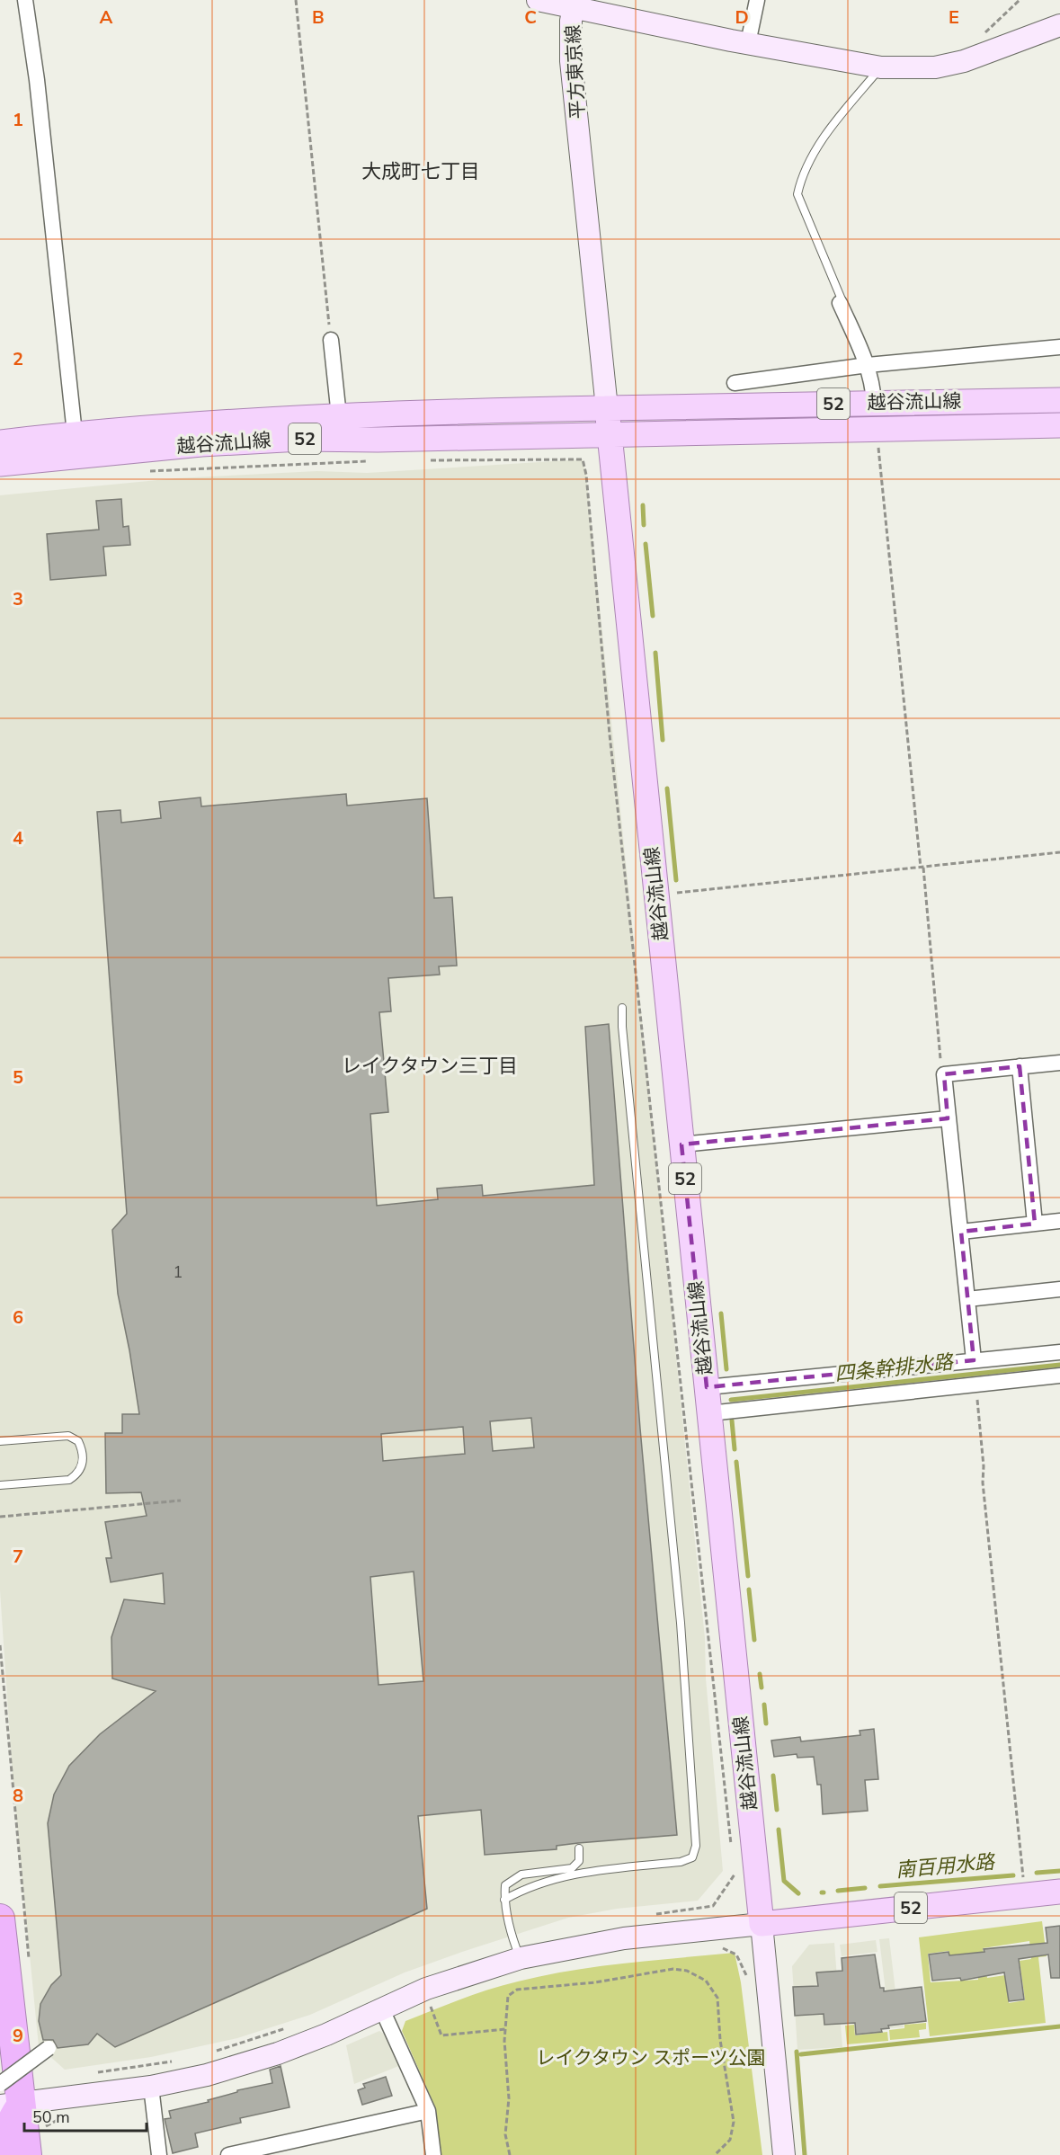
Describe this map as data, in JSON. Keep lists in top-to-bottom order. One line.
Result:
{"streets":{"main road":["平方東京線","越谷流山線","52"]},"crossings":[["平方東京線","越谷流山線"],["越谷流山線","52"]],"districts":["大成町七丁目","レイクタウン三丁目"],"water":["四条幹排水路","南百用水路"],"parks":["レイクタウン スポーツ公園"],"house_numbers":["1"],"scale_bar":"50 m","grid":{"columns":["A","B","C","D","E"],"rows":["1","2","3","4","5","6","7","8","9"]}}
